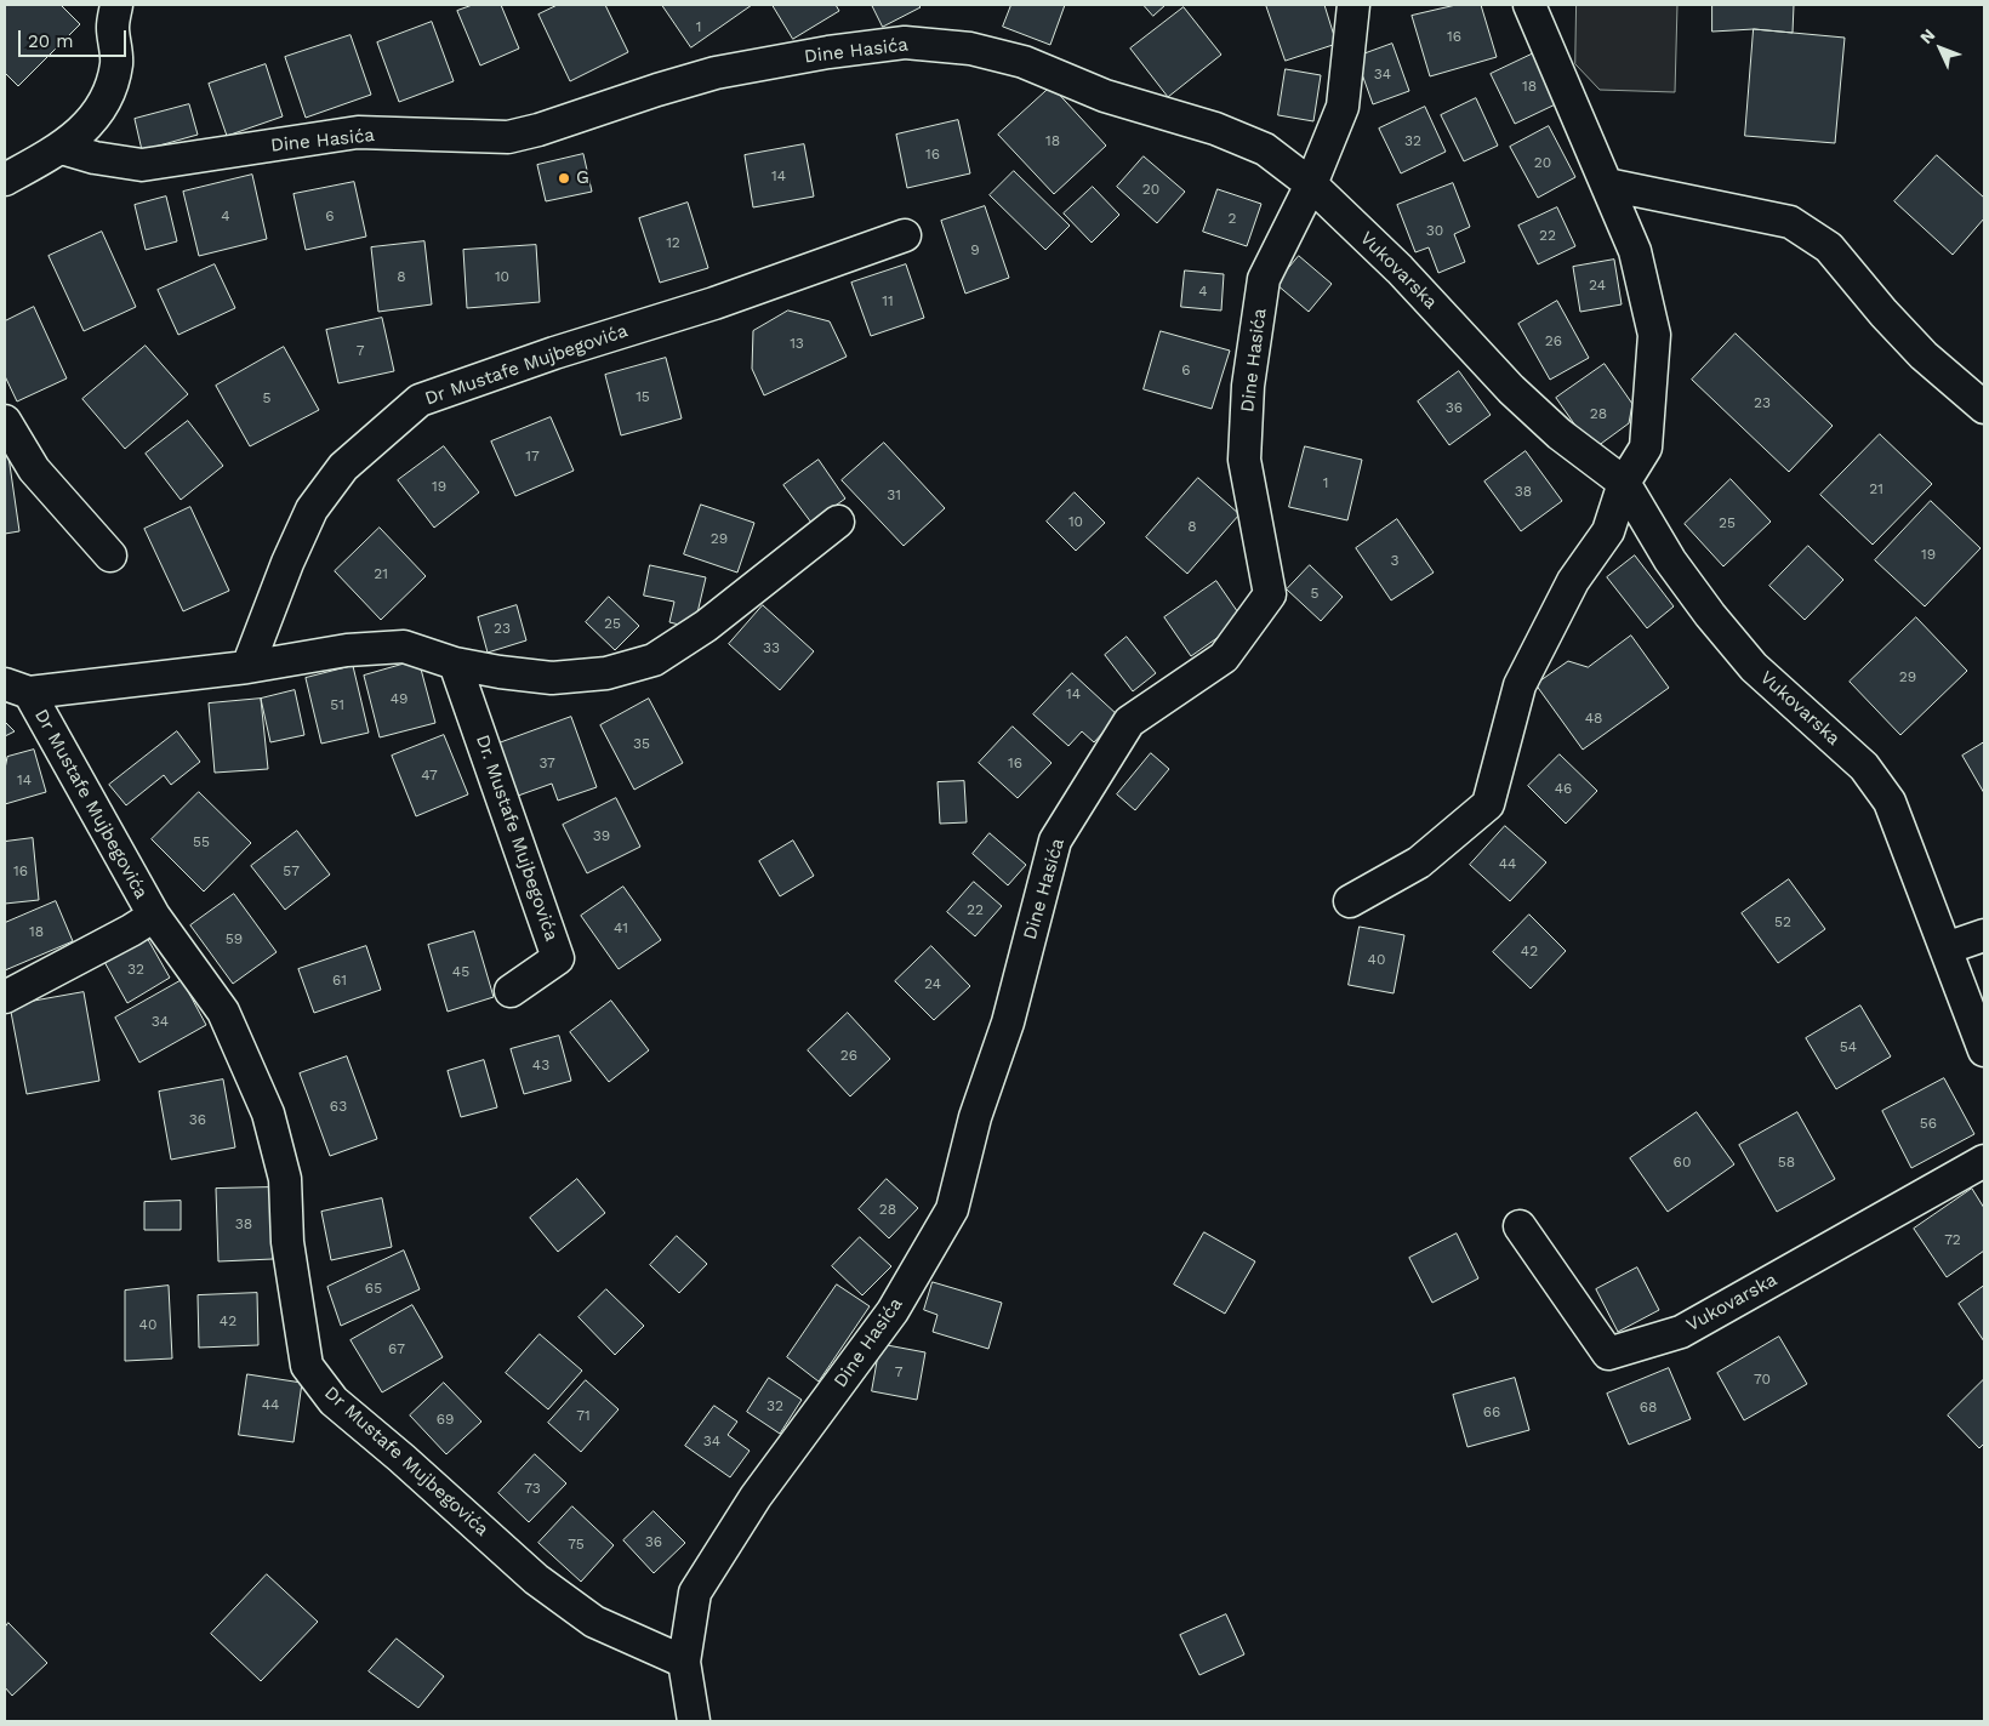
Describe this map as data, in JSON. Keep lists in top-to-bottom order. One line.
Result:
{"streets":{"street":["Dine Hasića","Vukovarska","Dr Mustafe Mujbegovića","Dr. Mustafe Mujbegovića"]},"crossings":[["Dine Hasića","Vukovarska"],["Dine Hasića","Dr Mustafe Mujbegovića"],["Dr Mustafe Mujbegovića","Dr. Mustafe Mujbegovića"]],"places":["G"],"house_numbers":["1","16","34","18","18","32","16","20","14","20","4","6","2","30","22","12","9","8","10","24","4","11","26","13","7","6","15","5","23","36","28","17","1","19","21","38","31","10","25","8","29","19","3","21","5","25","23","33","29","14","49","51","48","35","37","16","47","14","46","39","55","44","16","57","22","52","41","18","59","42","40","32","45","61","24","34","54","26","43","63","36","56","60","58","28","38","72","65","42","40","67","7","70","44","32","68","66","71","69","34","73","36","75"],"scale_bar":"20 m","north":"top left"}
